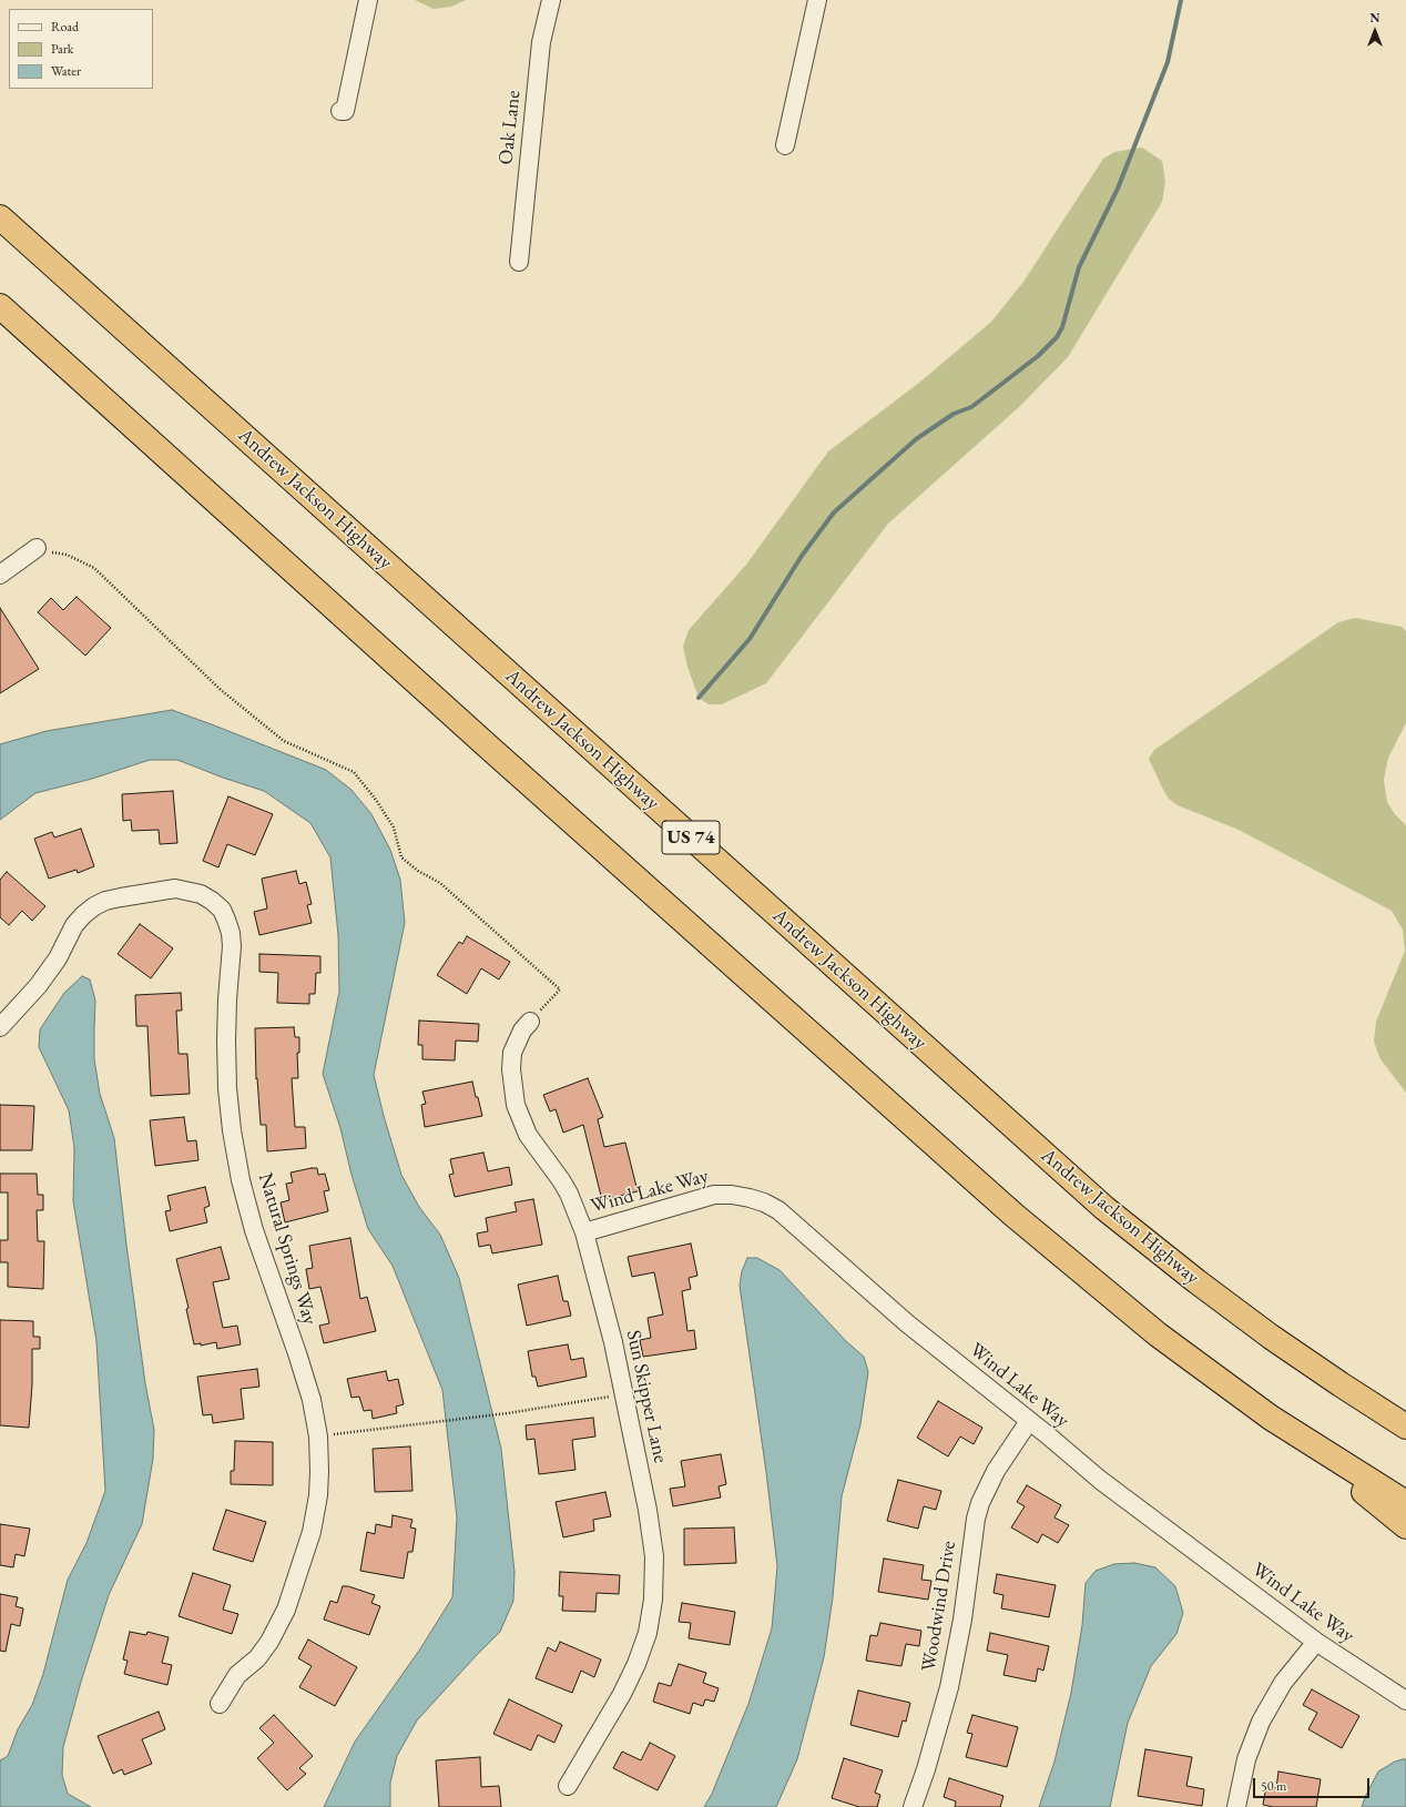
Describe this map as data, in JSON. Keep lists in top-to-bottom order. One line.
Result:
{"streets":{"highway":["Andrew Jackson Highway","US 74"],"street":["Oak Lane","Wind Lake Way","Natural Springs Way","Sun Skipper Lane","Woodwind Drive"]},"crossings":[["Wind Lake Way","Sun Skipper Lane"],["Wind Lake Way","Woodwind Drive"]],"legend":["Road","Park","Water"],"scale_bar":"50 m","north":"top"}
